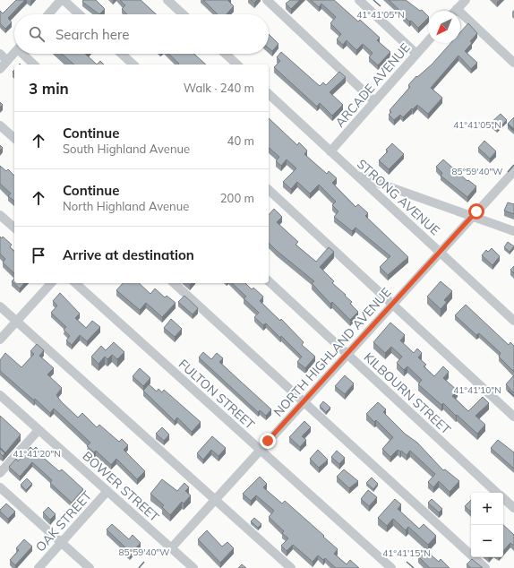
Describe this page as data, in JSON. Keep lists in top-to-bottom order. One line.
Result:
{"streets":{"street":["ARCADE AVENUE","STRONG AVENUE","NORTH HIGHLAND AVENUE","KILBOURN STREET","FULTON STREET","BOWER STREET","OAK STREET"]},"crossings":[["ARCADE AVENUE","STRONG AVENUE"],["STRONG AVENUE","NORTH HIGHLAND AVENUE"],["NORTH HIGHLAND AVENUE","KILBOURN STREET"],["NORTH HIGHLAND AVENUE","FULTON STREET"],["NORTH HIGHLAND AVENUE","BOWER STREET"],["BOWER STREET","OAK STREET"]],"north":"bottom left","page":{"search":"Search here","heading":["3 min","Walk · 240 m"],"list":[["Continue","South Highland Avenue","40 m"],["Continue","North Highland Avenue","200 m"],"Arrive at destination"],"map_buttons":["+","−"]},"coordinates":["41°41'05\"N","85°59'40\"W","41°41'10\"N","41°41'20\"N","41°41'15\"N"]}
